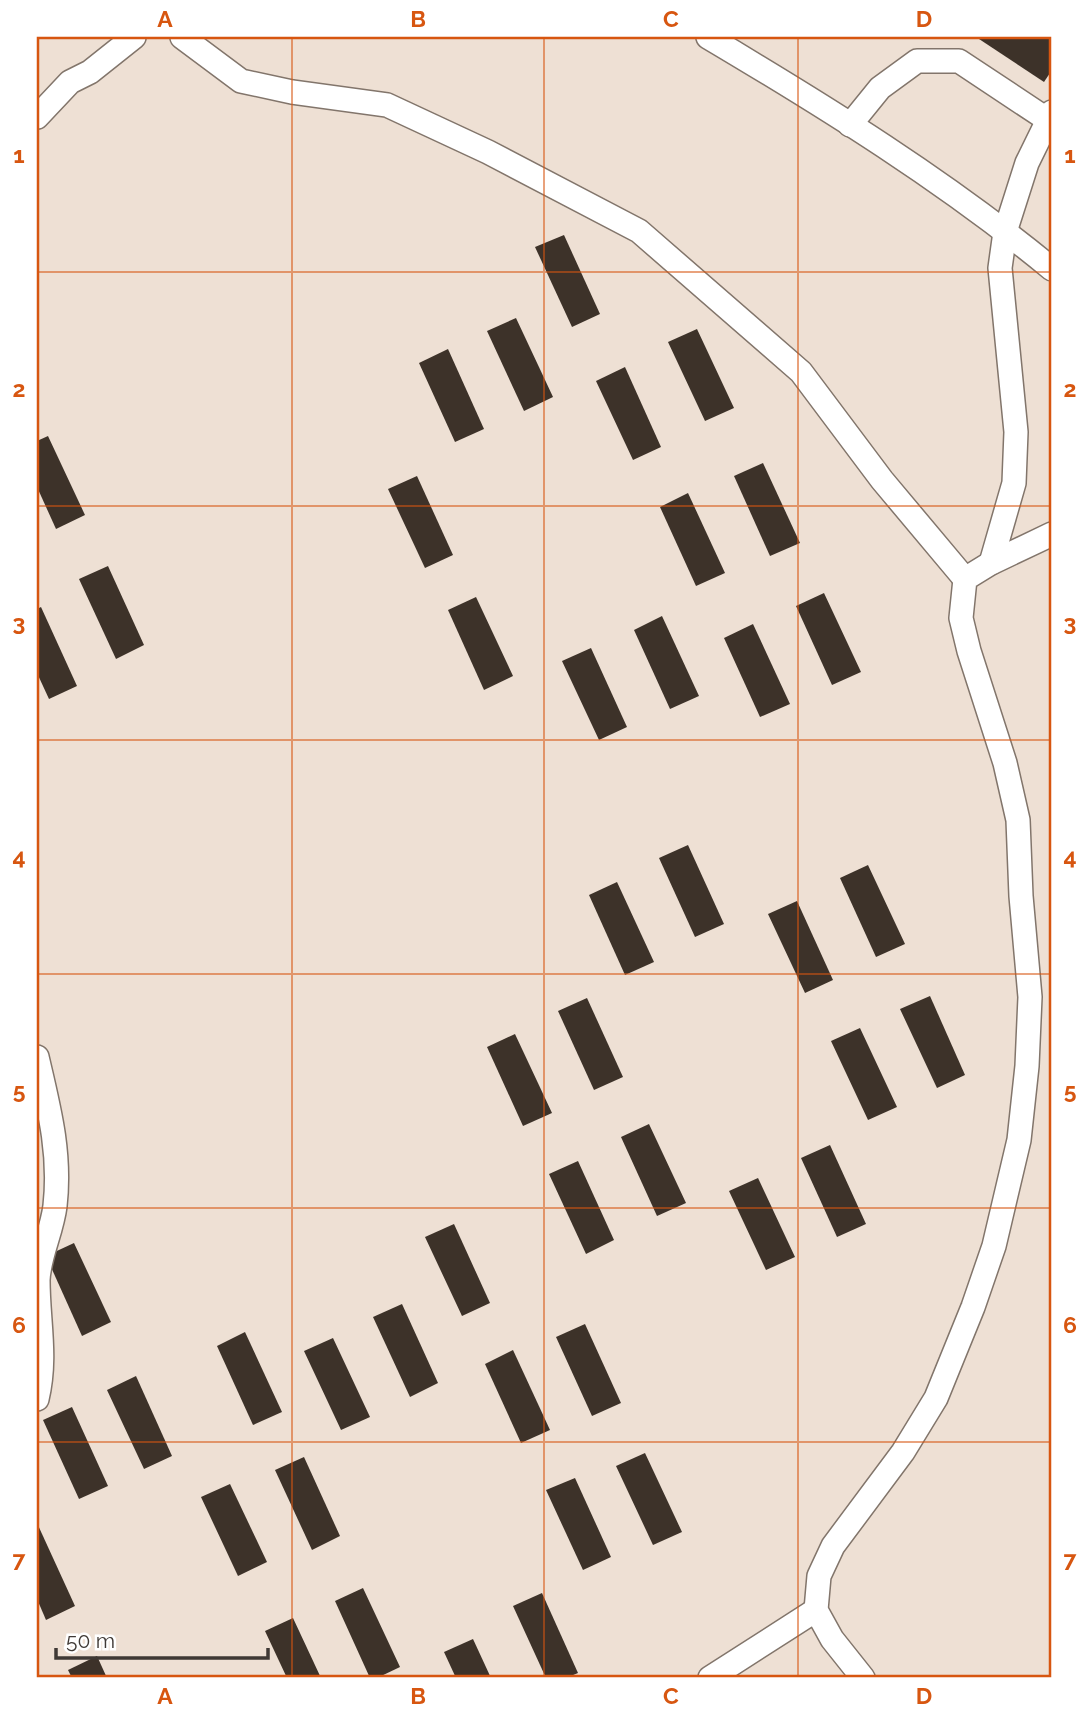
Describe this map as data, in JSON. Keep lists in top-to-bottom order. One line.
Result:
{"scale_bar":"50 m","grid":{"columns":["A","B","C","D"],"rows":["1","2","3","4","5","6","7"]}}
